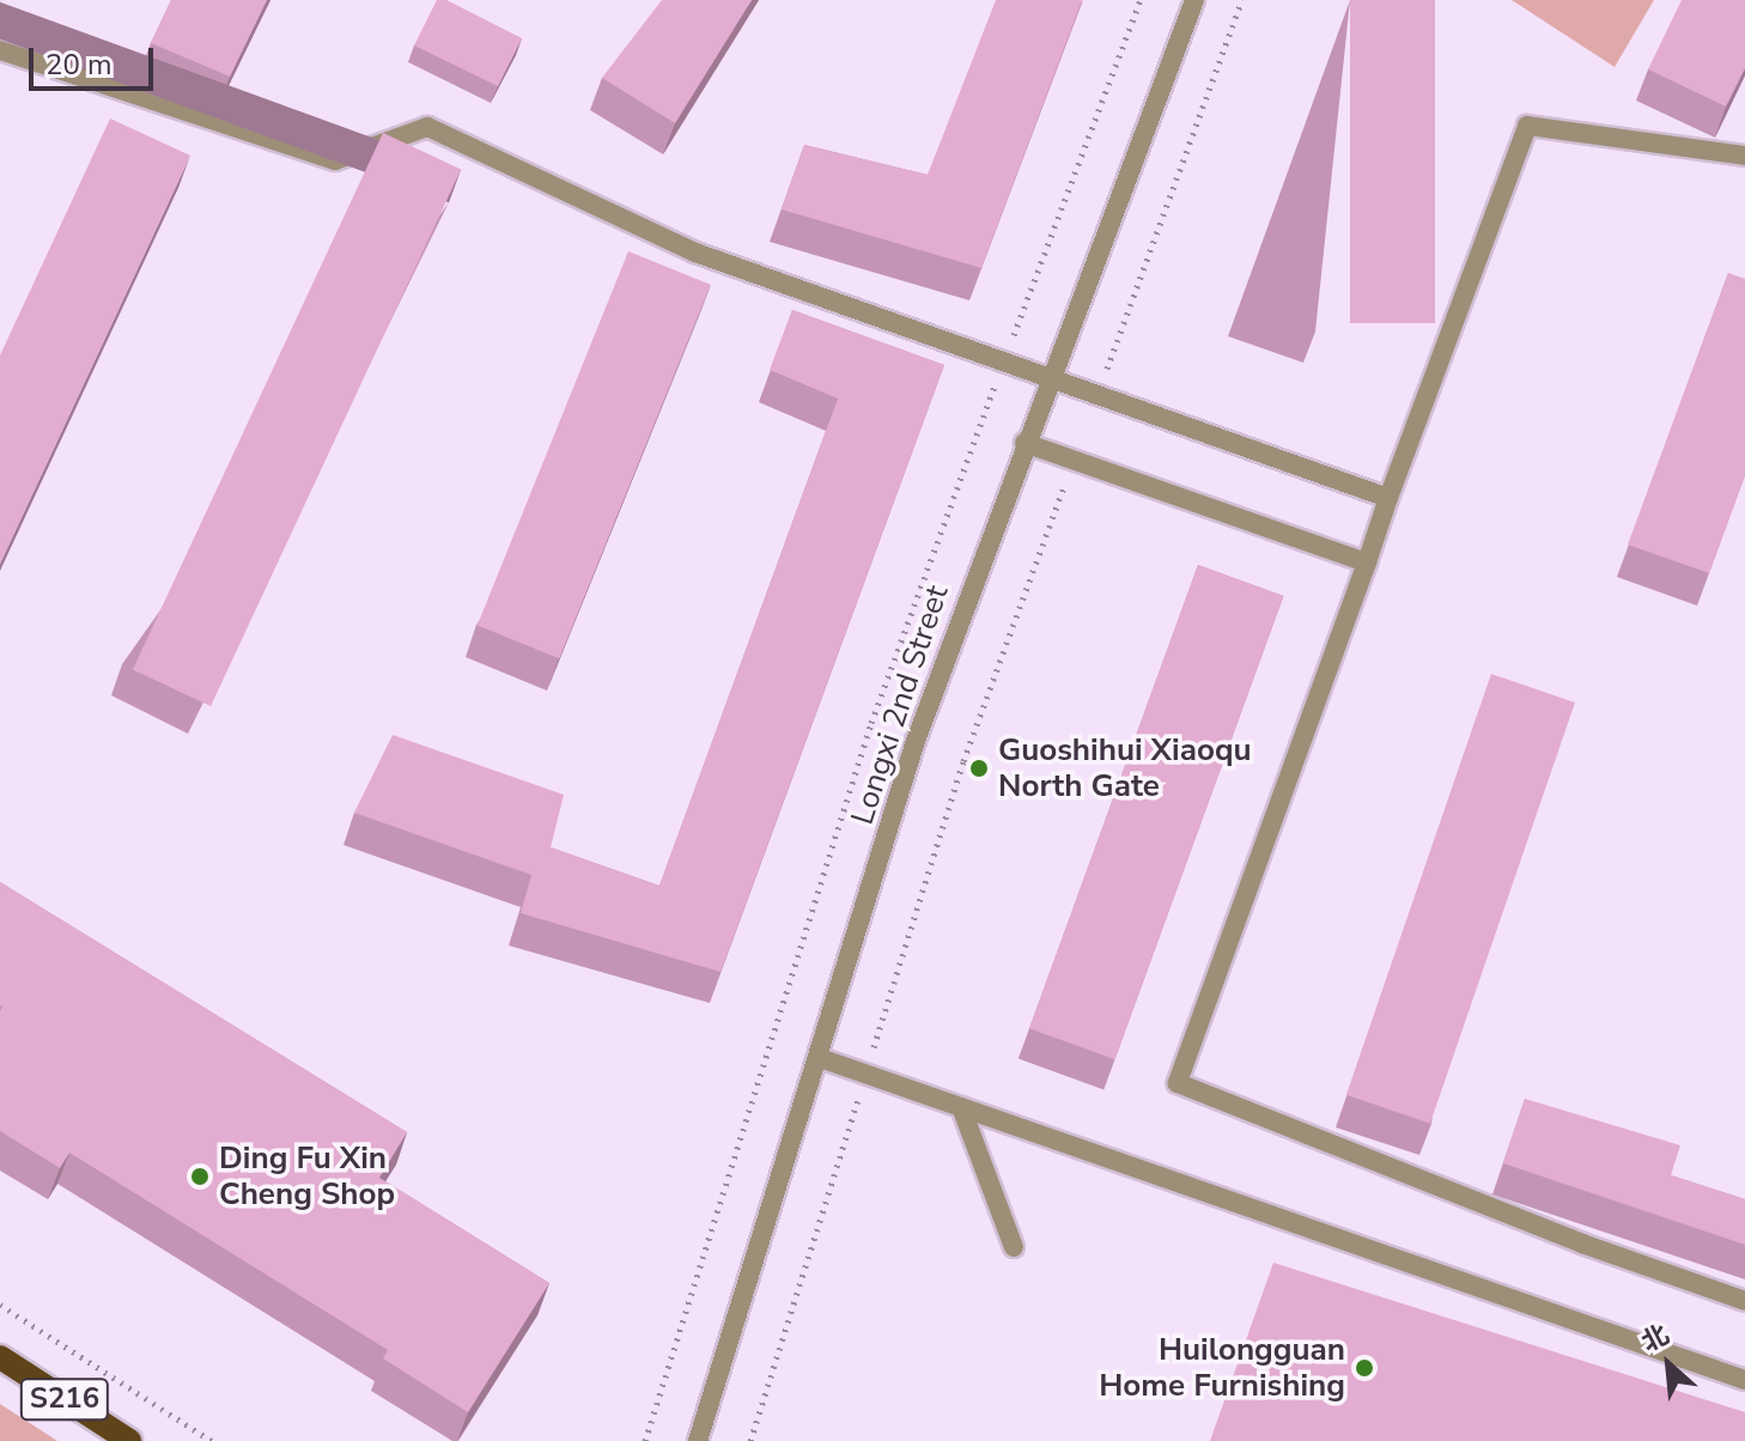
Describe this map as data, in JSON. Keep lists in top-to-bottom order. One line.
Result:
{"streets":{"main road":["S216"],"street":["Longxi 2nd Street"]},"places":["Guoshihui Xiaoqu North Gate","Ding Fu Xin Cheng Shop","Huilongguan Home Furnishing"],"scale_bar":"20 m","north":"top left"}
